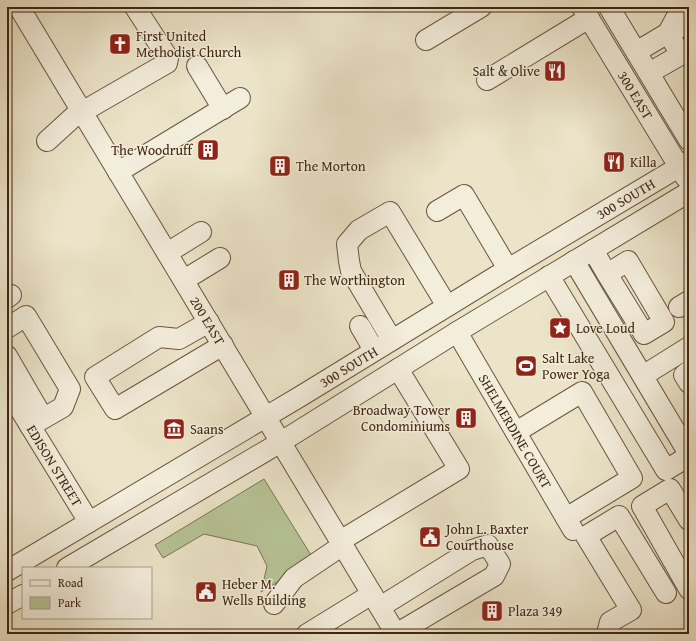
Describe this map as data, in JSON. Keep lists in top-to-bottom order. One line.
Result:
{"streets":{"street":["300 EAST","300 SOUTH","200 EAST","SHELMERDINE COURT","EDISON STREET"]},"crossings":[["300 EAST","300 SOUTH"],["300 SOUTH","200 EAST"],["300 SOUTH","SHELMERDINE COURT"],["300 SOUTH","EDISON STREET"]],"places":{"church":["First United Methodist Church"],"restaurant":["Salt & Olive","Killa"],"building":["The Woodruff","The Morton","The Worthington","Broadway Tower Condominiums","Plaza 349"],"place":["Love Loud"],"sports":["Salt Lake Power Yoga"],"museum":["Saans"],"public building":["John L. Baxter Courthouse","Heber M. Wells Building"]},"legend":["Road","Park"]}
